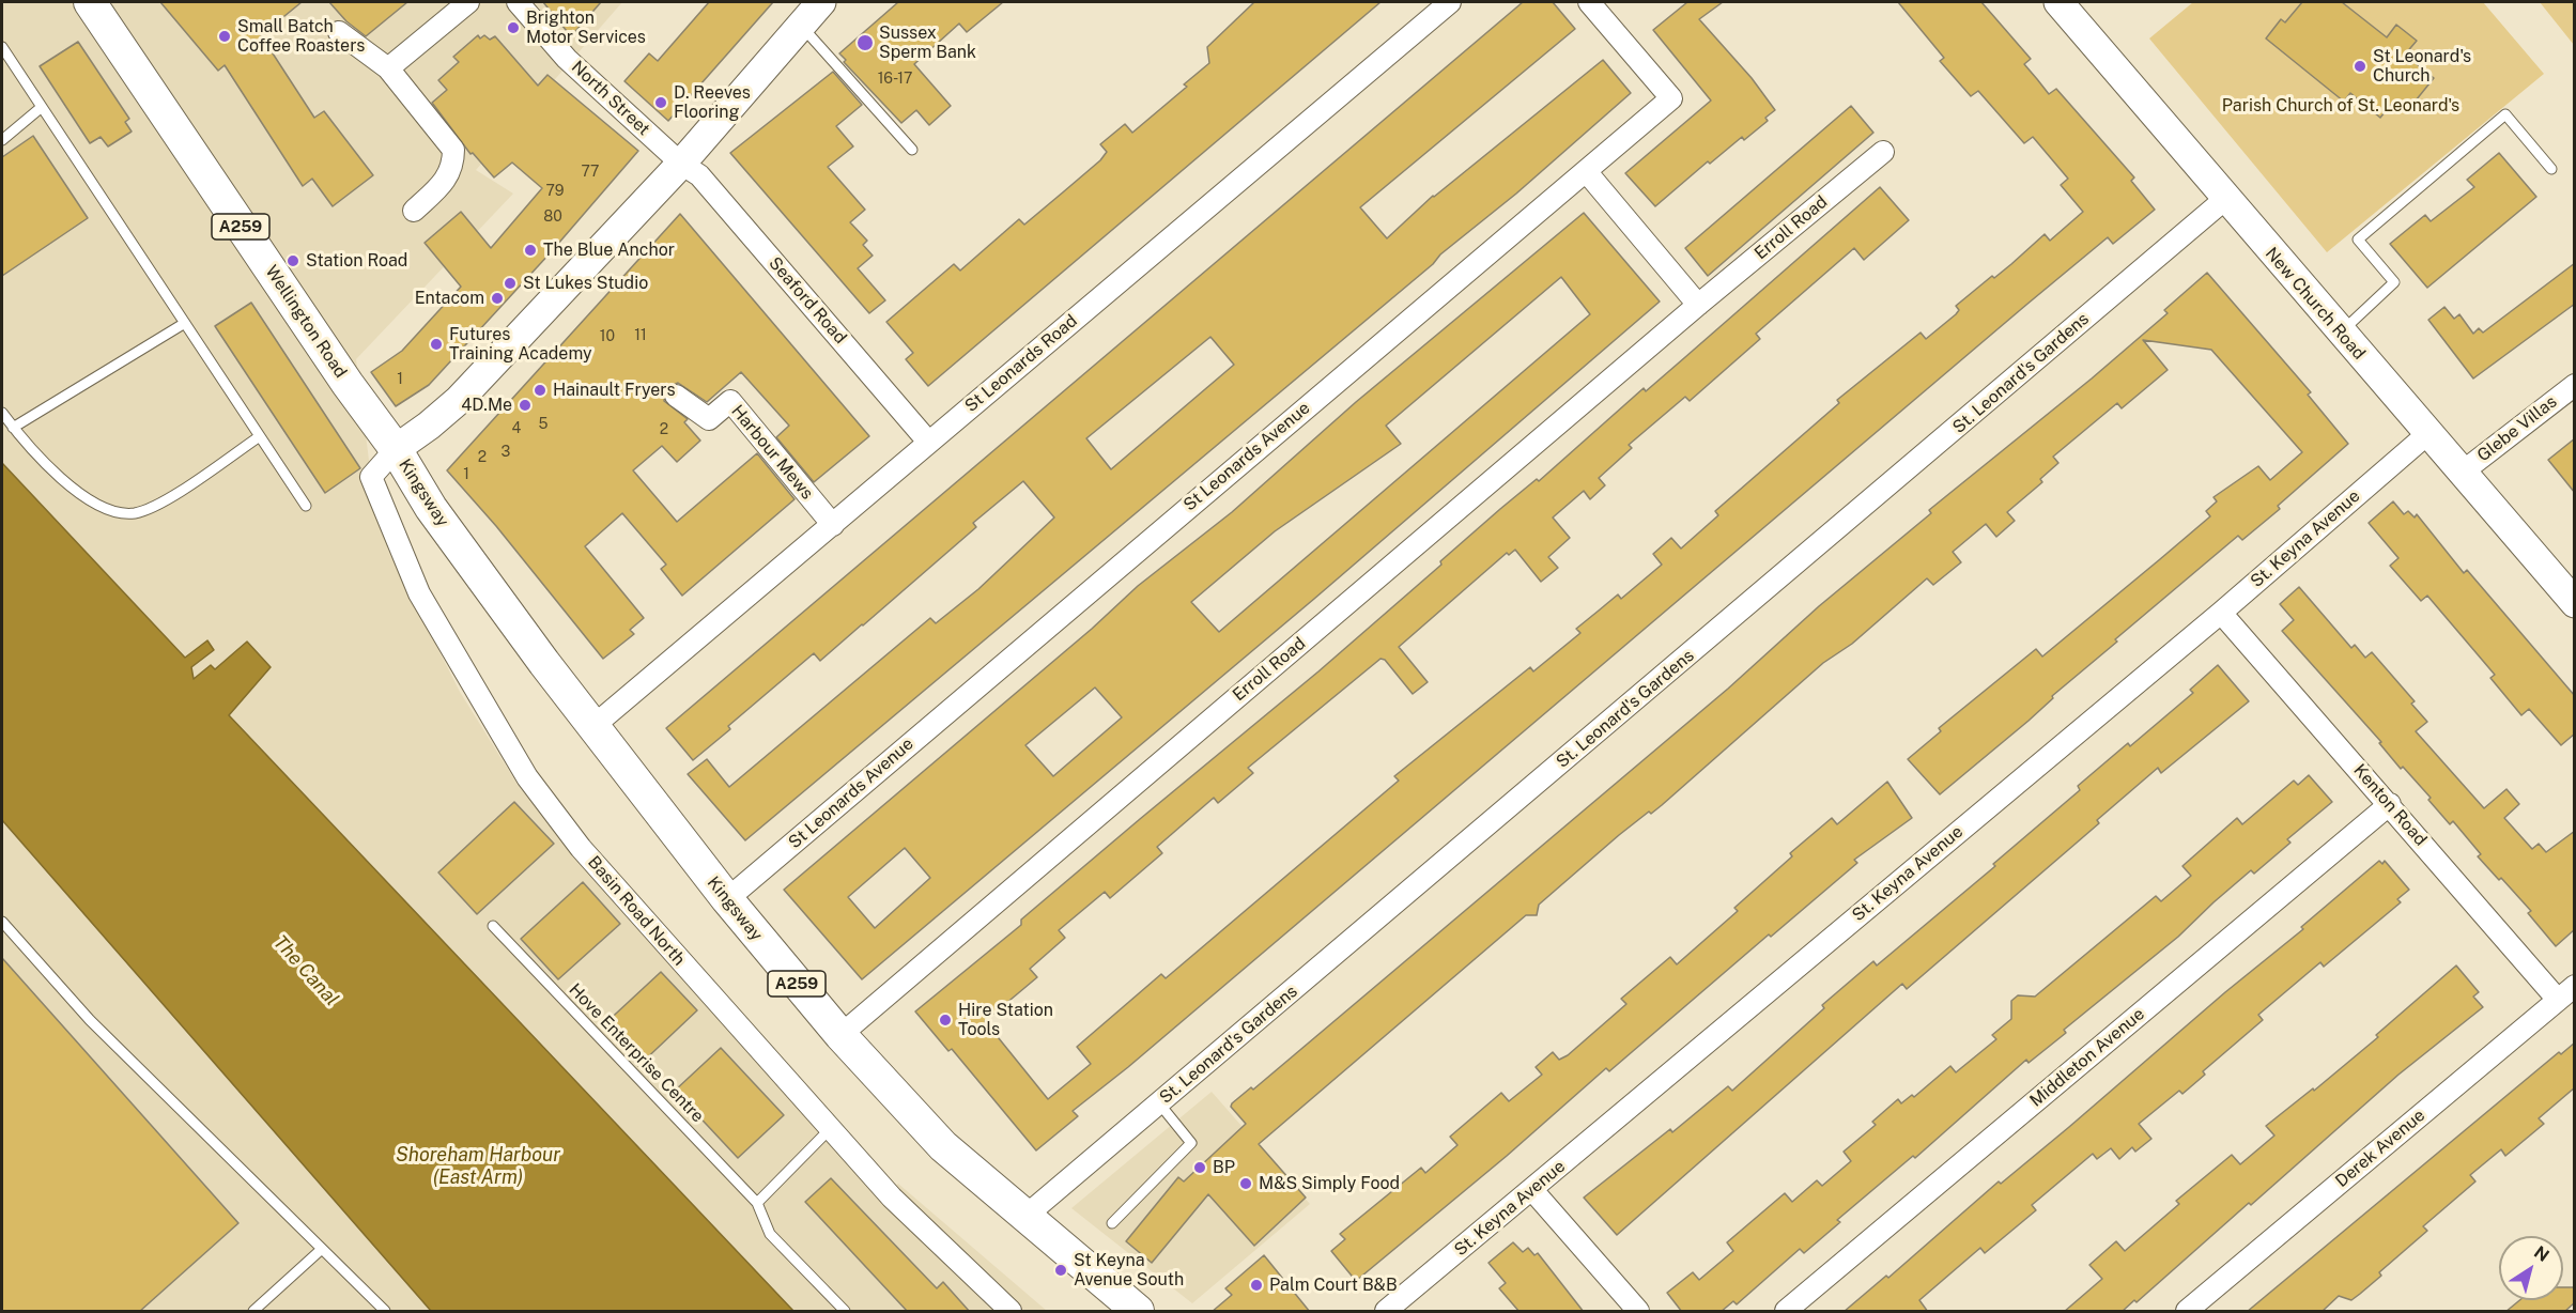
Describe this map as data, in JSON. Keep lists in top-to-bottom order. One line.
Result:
{"streets":{"main road":["A259","New Church Road","Wellington Road","Kingsway"],"street":["North Street","Erroll Road","Seaford Road","St Leonards Road","St. Leonard's Gardens","Glebe Villas","Harbour Mews","St Leonards Avenue","St. Keyna Avenue","Kenton Road","Basin Road North","Middleton Avenue","Derek Avenue"],"lane":["Hove Enterprise Centre"]},"crossings":[["North Street","Seaford Road"],["Erroll Road","Kingsway"],["Seaford Road","St Leonards Road"],["New Church Road","St. Leonard's Gardens"],["New Church Road","Glebe Villas"],["New Church Road","St. Keyna Avenue"],["Wellington Road","Kingsway"],["Wellington Road","Basin Road North"],["St Leonards Road","Harbour Mews"],["St Leonards Road","Kingsway"],["St. Leonard's Gardens","Kingsway"],["St Leonards Avenue","Kingsway"],["Kingsway","Basin Road North"],["St. Keyna Avenue","Kenton Road"],["Kenton Road","Middleton Avenue"],["Kenton Road","Derek Avenue"]],"water":["The Canal","Shoreham Harbour (East Arm)"],"parks":["Parish Church of St. Leonard's"],"places":["Brighton Motor Services","Small Batch Coffee Roasters","Sussex Sperm Bank","St Leonard's Church","D. Reeves Flooring","The Blue Anchor","Station Road","St Lukes Studio","Entacom","Futures Training Academy","Hainault Fryers","4D.Me","Hire Station Tools","BP","M&S Simply Food","St Keyna Avenue South","Palm Court B&B"],"house_numbers":["16-17","77","79","80","11","10","1","5","4","2","3","2","1"],"north":"top right"}
